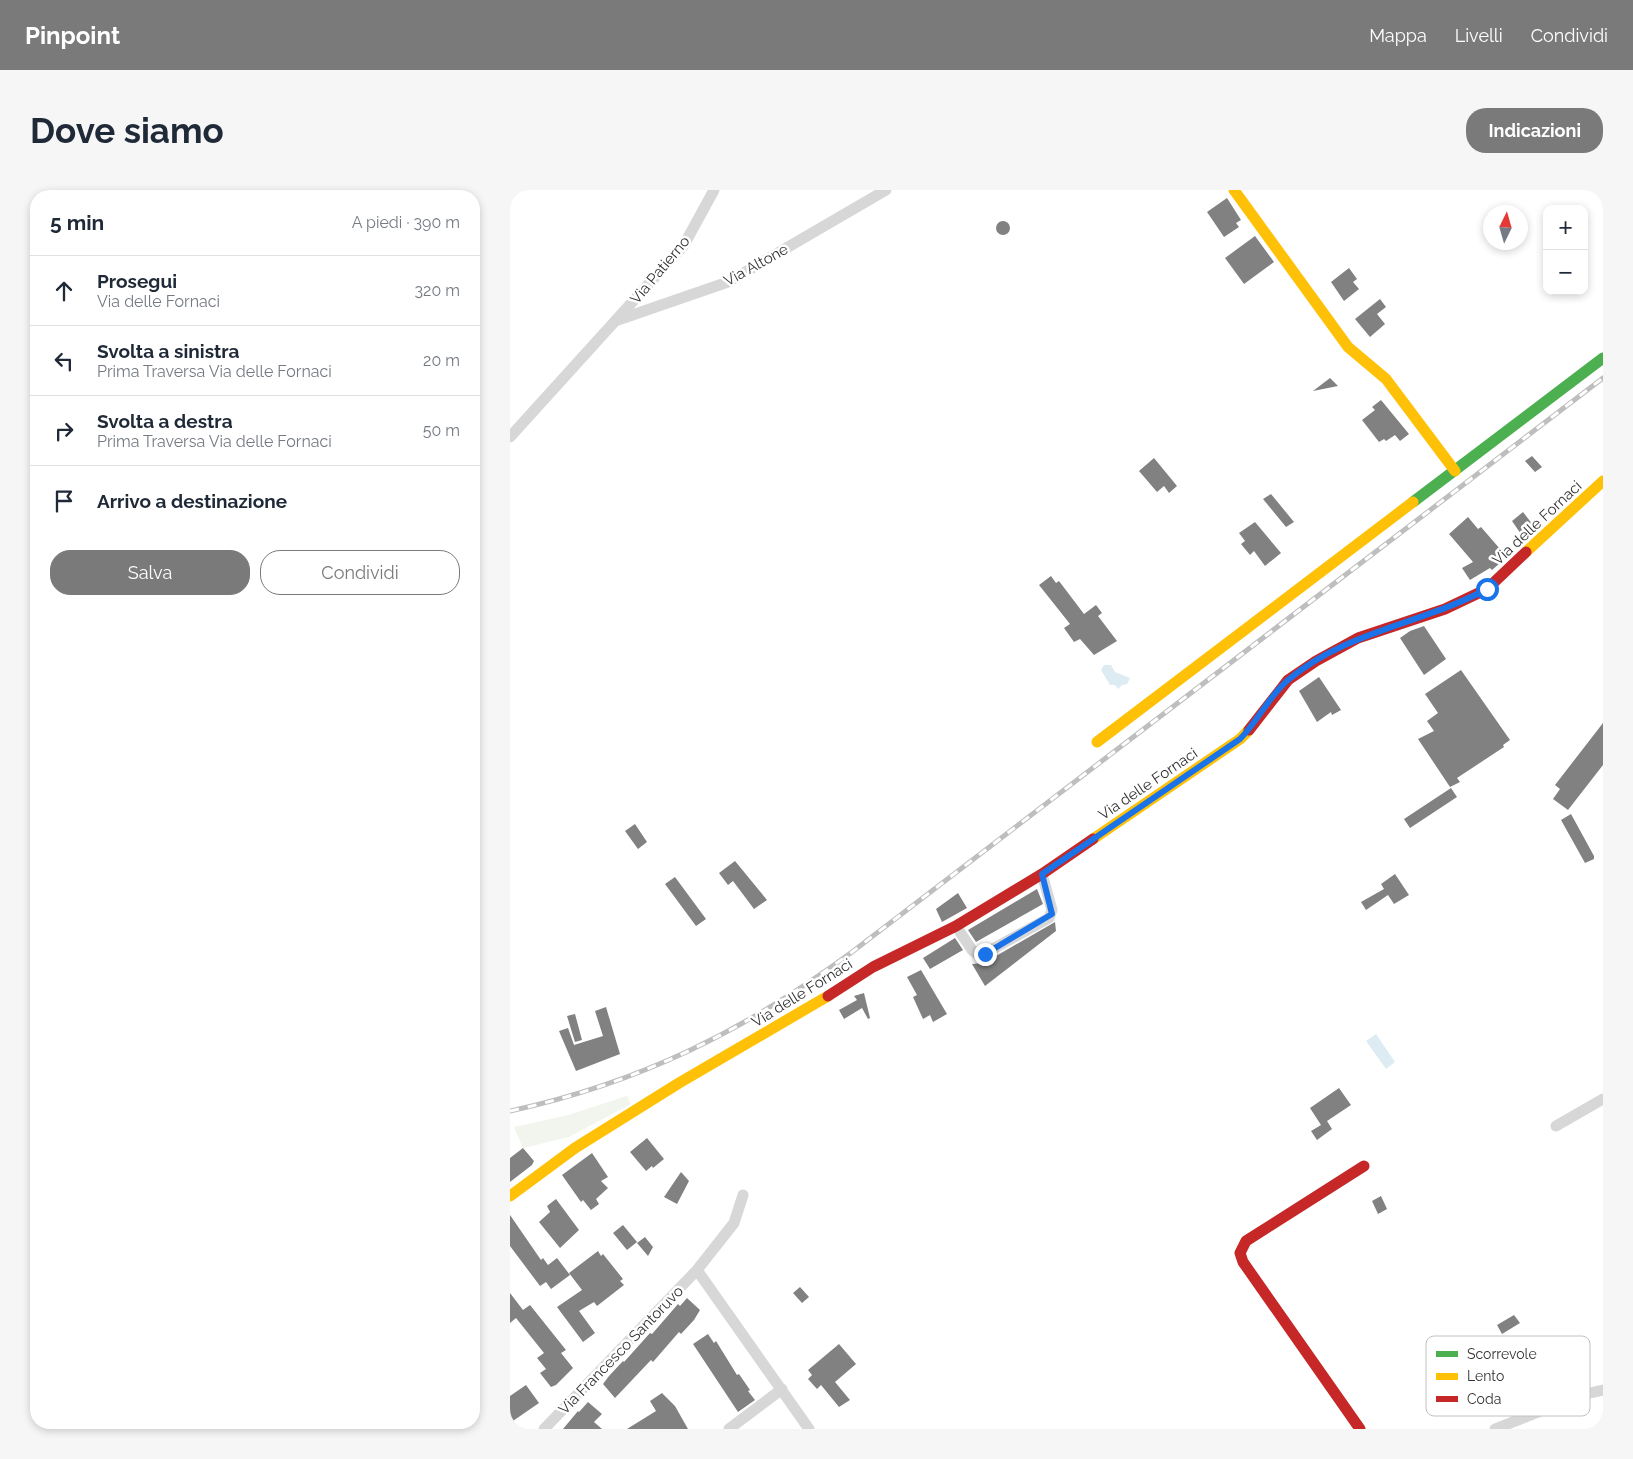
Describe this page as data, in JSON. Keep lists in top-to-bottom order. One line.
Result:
{"streets":{"street":["Via Altone","Via Patierno","Via delle Fornaci","Via Francesco Santoruvo"]},"crossings":[["Via Altone","Via Patierno"]],"legend":["Scorrevole","Lento","Coda"],"north":"top","page":{"header":"Pinpoint","nav":["Mappa","Livelli","Condividi"],"buttons":["Indicazioni",["Salva","Condividi"]],"title":"Dove siamo","heading":["5 min","A piedi · 390 m"],"map_buttons":["+","−"],"list":[["Prosegui","Via delle Fornaci","320 m"],["Svolta a sinistra","Prima Traversa Via delle Fornaci","20 m"],["Svolta a destra","Prima Traversa Via delle Fornaci","50 m"],"Arrivo a destinazione"]}}
